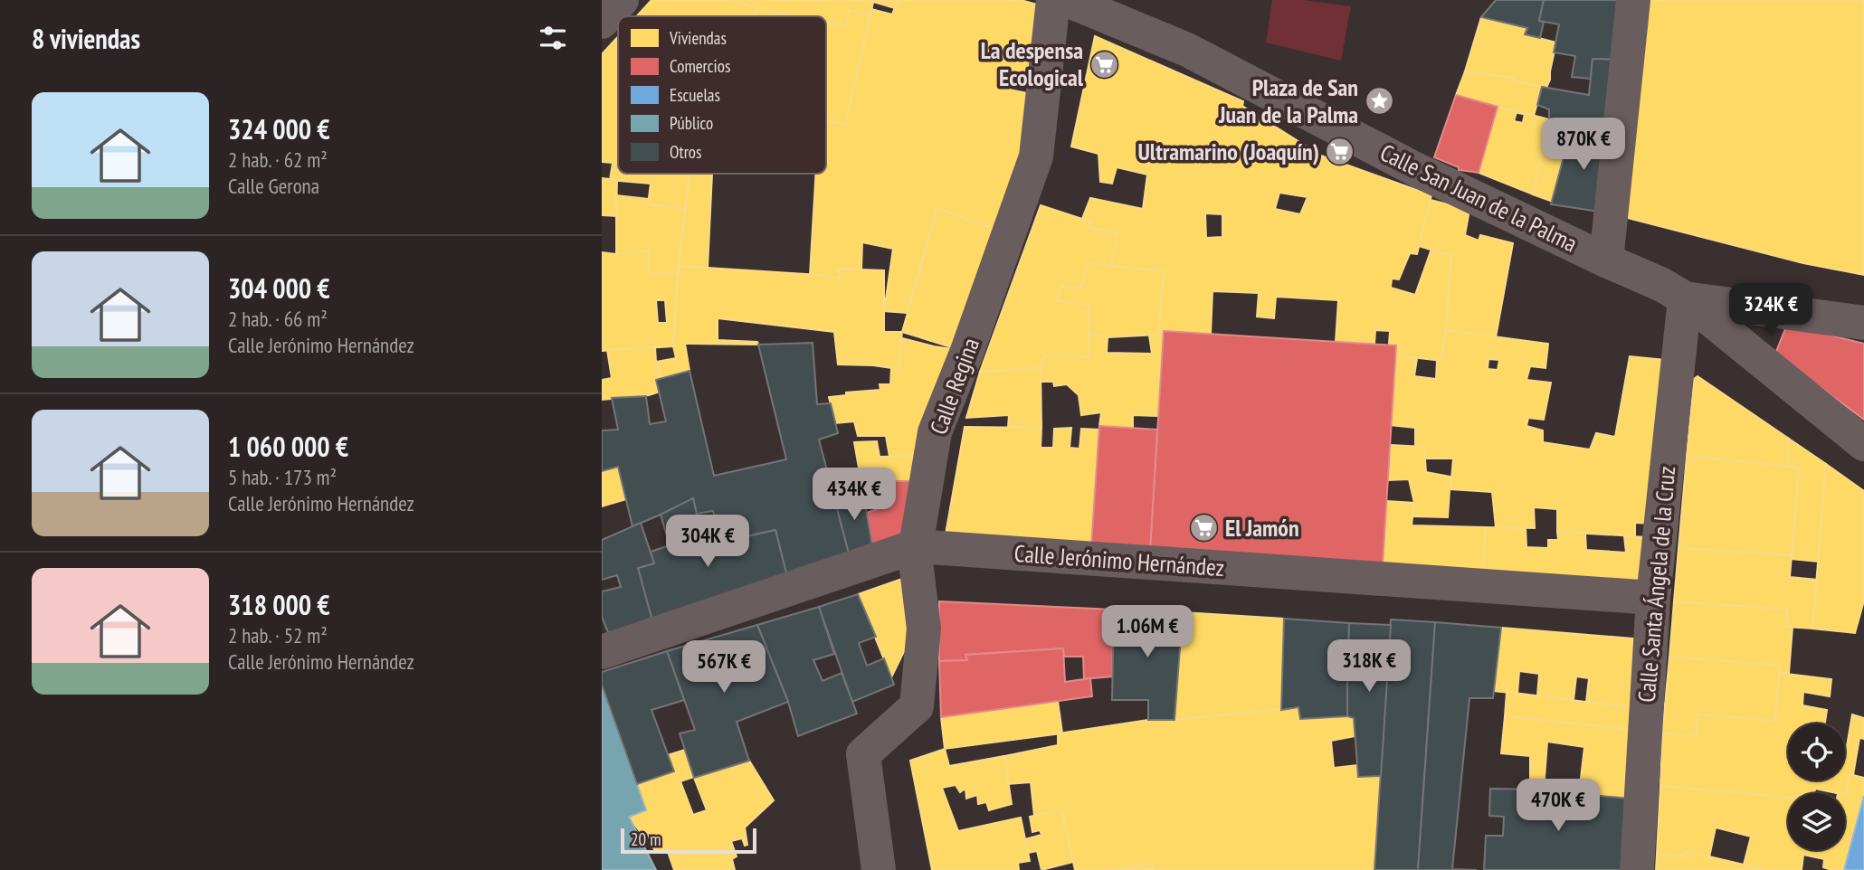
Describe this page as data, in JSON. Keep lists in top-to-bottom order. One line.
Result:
{"streets":{"street":["Calle San Juan de la Palma","Calle Regina","Calle Jerónimo Hernández","Calle Santa Ángela de la Cruz"]},"crossings":[["Calle San Juan de la Palma","Calle Santa Ángela de la Cruz"],["Calle Regina","Calle Jerónimo Hernández"],["Calle Jerónimo Hernández","Calle Santa Ángela de la Cruz"]],"places":{"supermarket":["La despensa Ecological","Ultramarino (Joaquín)","El Jamón"],"place":["Plaza de San Juan de la Palma"]},"legend":["Viviendas","Comercios","Escuelas","Público","Otros"],"scale_bar":"20 m","page":{"heading":"8 viviendas","list":[{"name":"324 000 €","note":"2 hab. · 62 m² · Calle Gerona"},{"name":"304 000 €","note":"2 hab. · 66 m² · Calle Jerónimo Hernández"},{"name":"1 060 000 €","note":"5 hab. · 173 m² · Calle Jerónimo Hernández"},{"name":"318 000 €","note":"2 hab. · 52 m² · Calle Jerónimo Hernández"}],"price":["870K €","324K €","434K €","304K €","1.06M €","318K €","567K €","470K €"],"scale":"20 m"}}
